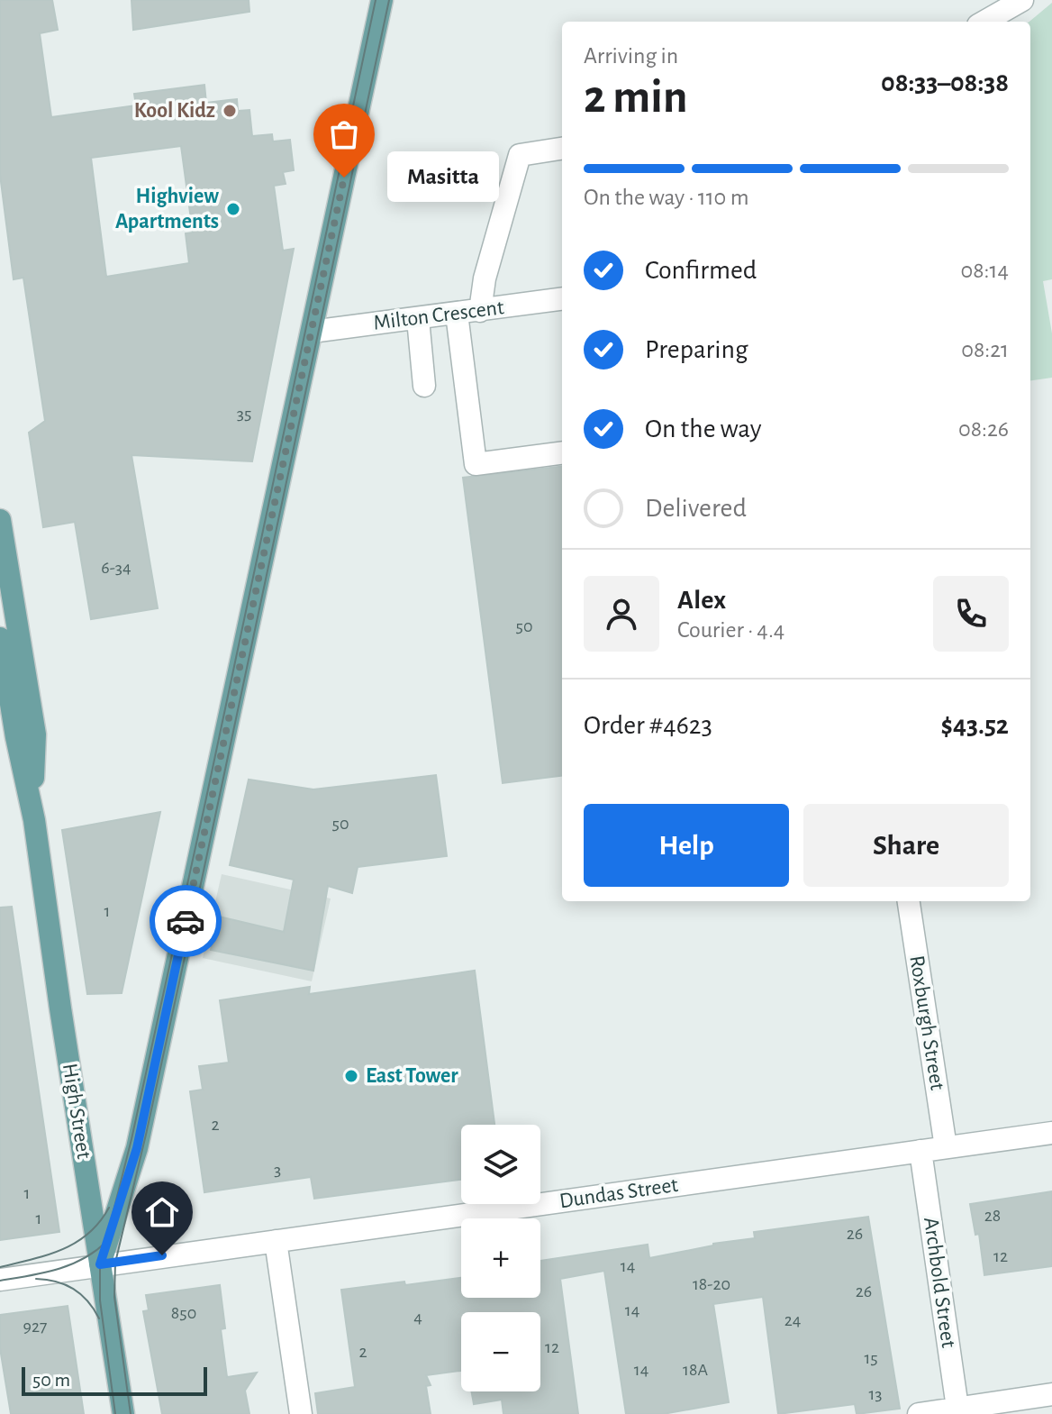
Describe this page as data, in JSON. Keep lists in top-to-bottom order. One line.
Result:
{"streets":{"main road":["High Street"],"street":["Milton Crescent","Roxburgh Street","Dundas Street","Archbold Street"]},"crossings":[["Roxburgh Street","Dundas Street"],["High Street","Dundas Street"],["Dundas Street","Archbold Street"]],"places":["Kool Kidz","Masitta","Highview Apartments","East Tower"],"house_numbers":["35","6-34","50","50","1","2","3","1","28","1","26","12","14","18-20","26","14","850","4","24","927","12","2","15","14","18A","13"],"scale_bar":"50 m","page":{"heading":["2 min","Arriving in","08:33–08:38"],"panel":["Alex","Courier · 4.4","Order #4623","$43.52"],"bar":"On the way · 110 m","bubble":"Masitta","list":[["Confirmed","08:14"],["Preparing","08:21"],["On the way","08:26"],"Delivered"],"buttons":["Help","Share"],"map_buttons":["+","−"],"scale":"50 m"}}
